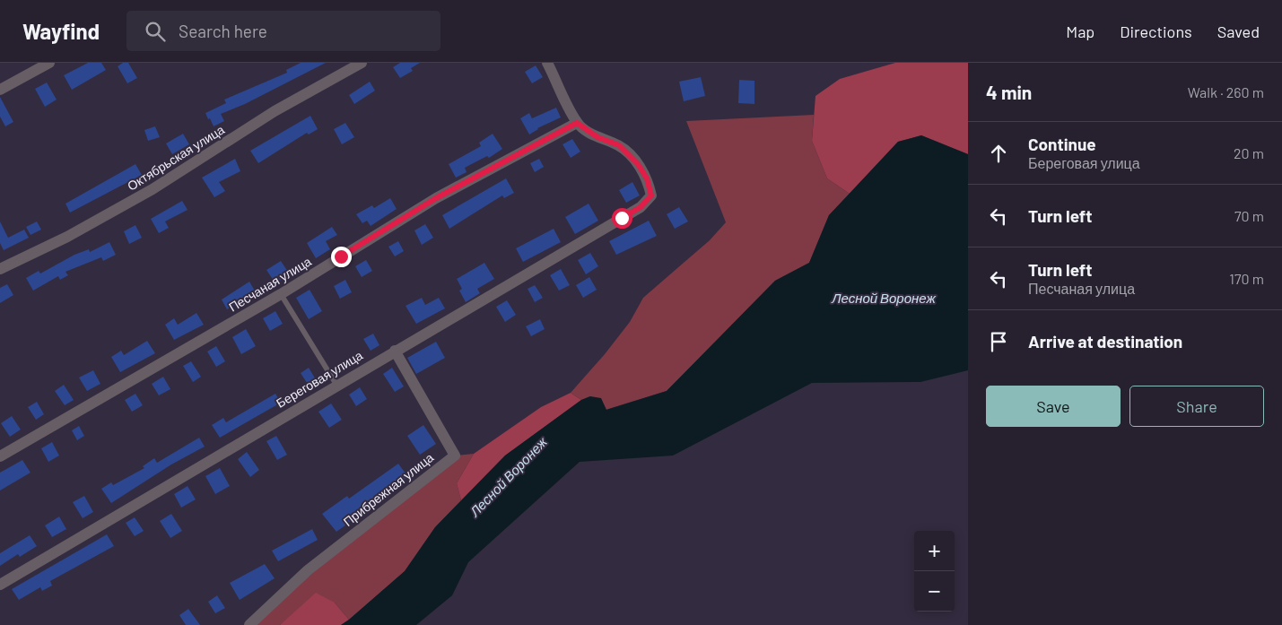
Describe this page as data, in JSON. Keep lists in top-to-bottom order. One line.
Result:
{"streets":{"street":["Октябрьская улица","Песчаная улица","Береговая улица","Прибрежная улица"]},"crossings":[["Песчаная улица","Береговая улица"],["Береговая улица","Прибрежная улица"]],"water":["Лесной Воронеж"],"page":{"header":"Wayfind","search":"Search here","nav":["Map","Directions","Saved"],"heading":["4 min","Walk · 260 m"],"list":[["Continue","Береговая улица","20 m"],["Turn left","70 m"],["Turn left","Песчаная улица","170 m"],"Arrive at destination"],"buttons":["Save","Share"],"map_buttons":["+","−"]}}
